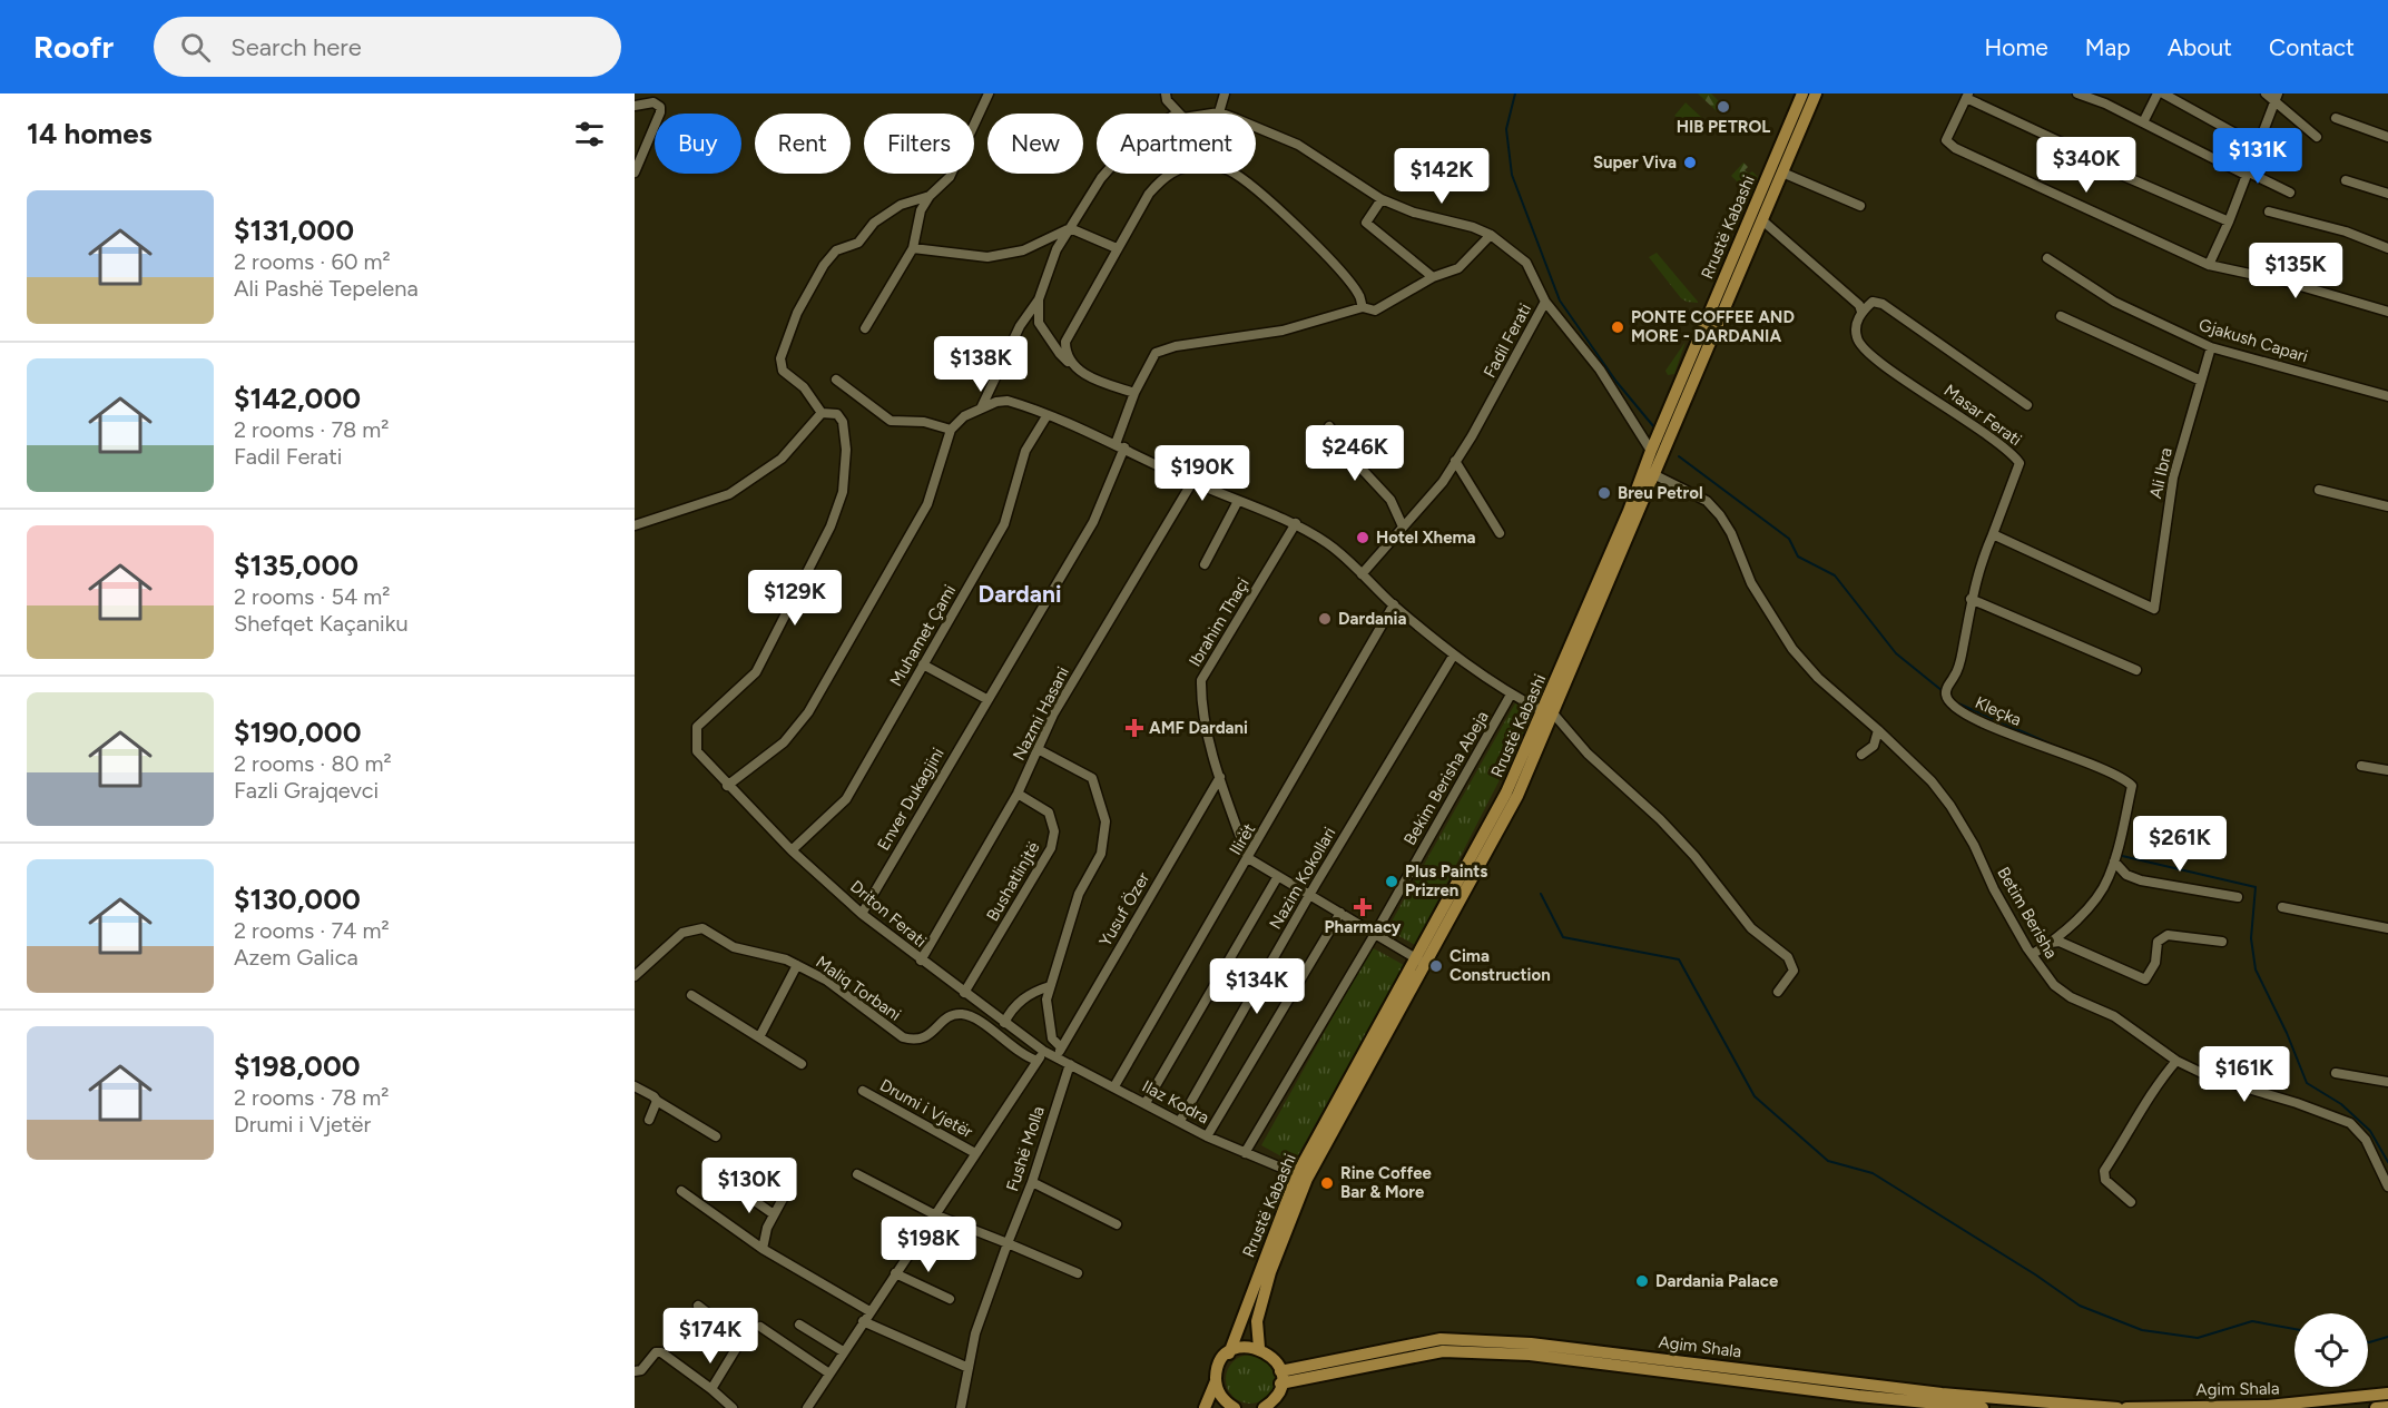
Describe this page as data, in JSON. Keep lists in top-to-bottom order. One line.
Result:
{"streets":{"main road":["Rrustë Kabashi","Agim Shala"],"street":["Fadil Ferati","Gjakush Capari","Masar Ferati","Ali Ibra","Ibrahim Thaçi","Muhamet Çami","Kleçka","Nazmi Hasani","Bekim Berisha Abeja","Enver Dukagjini","Ilirët","Nazim Kokollari","Bushatlinjtë","Yusuf Özer","Betim Berisha","Driton Ferati","Maliq Torbani","Ilaz Kodra","Drumi i Vjetër","Fushë Molla"]},"crossings":[["Rrustë Kabashi","Betim Berisha"],["Rrustë Kabashi","Ilaz Kodra"],["Gjakush Capari","Ali Ibra"],["Masar Ferati","Ali Ibra"],["Masar Ferati","Kleçka"],["Ali Ibra","Kleçka"],["Ibrahim Thaçi","Ilirët"],["Ibrahim Thaçi","Yusuf Özer"],["Muhamet Çami","Driton Ferati"],["Nazmi Hasani","Bushatlinjtë"],["Nazmi Hasani","Driton Ferati"],["Bekim Berisha Abeja","Ilaz Kodra"],["Enver Dukagjini","Driton Ferati"],["Ilirët","Ilaz Kodra"],["Nazim Kokollari","Ilaz Kodra"],["Bushatlinjtë","Driton Ferati"],["Yusuf Özer","Ilaz Kodra"],["Driton Ferati","Ilaz Kodra"],["Driton Ferati","Drumi i Vjetër"],["Maliq Torbani","Drumi i Vjetër"],["Ilaz Kodra","Drumi i Vjetër"],["Ilaz Kodra","Fushë Molla"]],"districts":["Dardani"],"places":{"other":["HIB PETROL","Super Viva","PONTE COFFEE AND MORE - DARDANIA","Breu Petrol","Hotel Xhema","Dardania","Plus Paints Prizren","Cima Construction","Rine Coffee Bar & More","Dardania Palace"],"health":["AMF Dardani","Pharmacy"]},"page":{"header":"Roofr","search":"Search here","nav":["Home","Map","About","Contact"],"heading":"14 homes","chip":["Buy","Rent","Filters","New","Apartment"],"price":["$131K","$340K","$142K","$135K","$138K","$246K","$190K","$129K","$261K","$134K","$161K","$130K","$198K","$174K"],"list":[{"name":"$131,000","note":"2 rooms · 60 m² · Ali Pashë Tepelena"},{"name":"$142,000","note":"2 rooms · 78 m² · Fadil Ferati"},{"name":"$135,000","note":"2 rooms · 54 m² · Shefqet Kaçaniku"},{"name":"$190,000","note":"2 rooms · 80 m² · Fazli Grajqevci"},{"name":"$130,000","note":"2 rooms · 74 m² · Azem Galica"},{"name":"$198,000","note":"2 rooms · 78 m² · Drumi i Vjetër"}]}}
